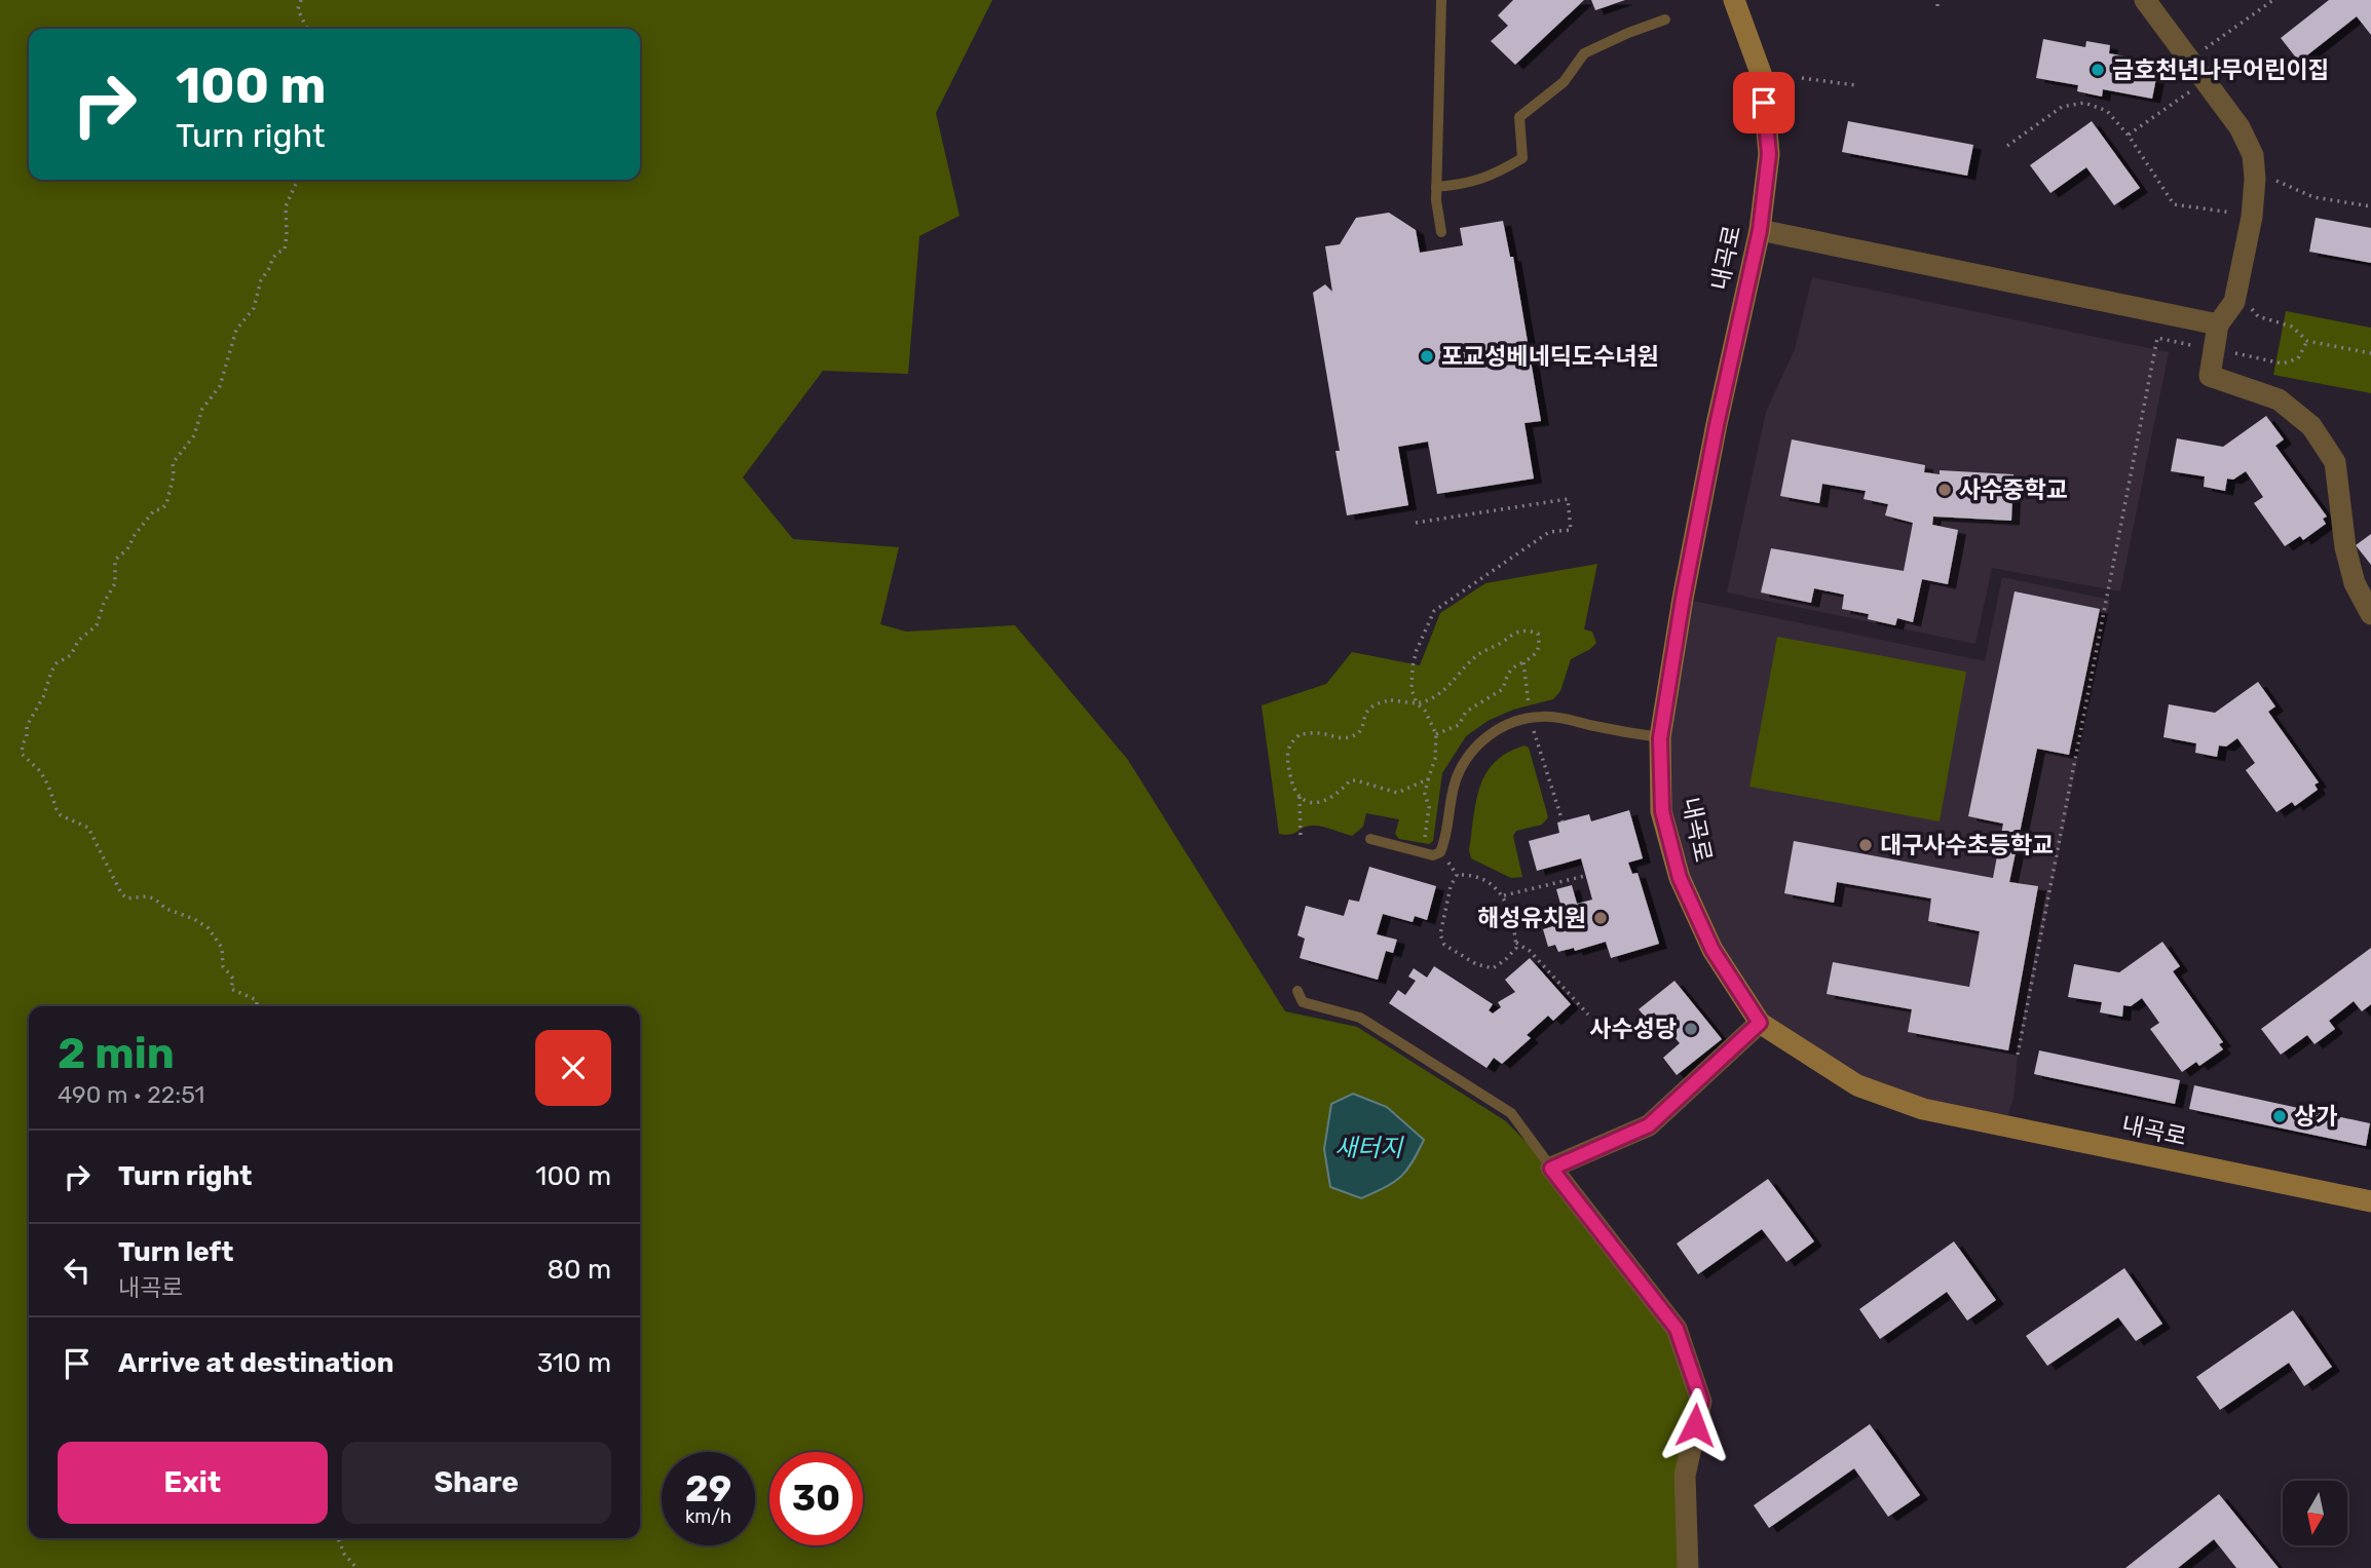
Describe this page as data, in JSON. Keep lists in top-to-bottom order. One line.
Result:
{"streets":{"main road":["내곡로"]},"water":["새터지"],"places":["금호천년나무어린이집","포교성베네딕도수녀원","사수중학교","대구사수초등학교","해성유치원","사수성당","상가"],"north":"bottom","page":{"turn":["100 m","Turn right"],"heading":["2 min","490 m · 22:51"],"list":[{"name":"Turn right","value":"100 m"},{"name":"Turn left","note":"내곡로","value":"80 m"},{"name":"Arrive at destination","value":"310 m"}],"buttons":["Exit","Share"],"speed":"29 km/h","limit":"30"}}
